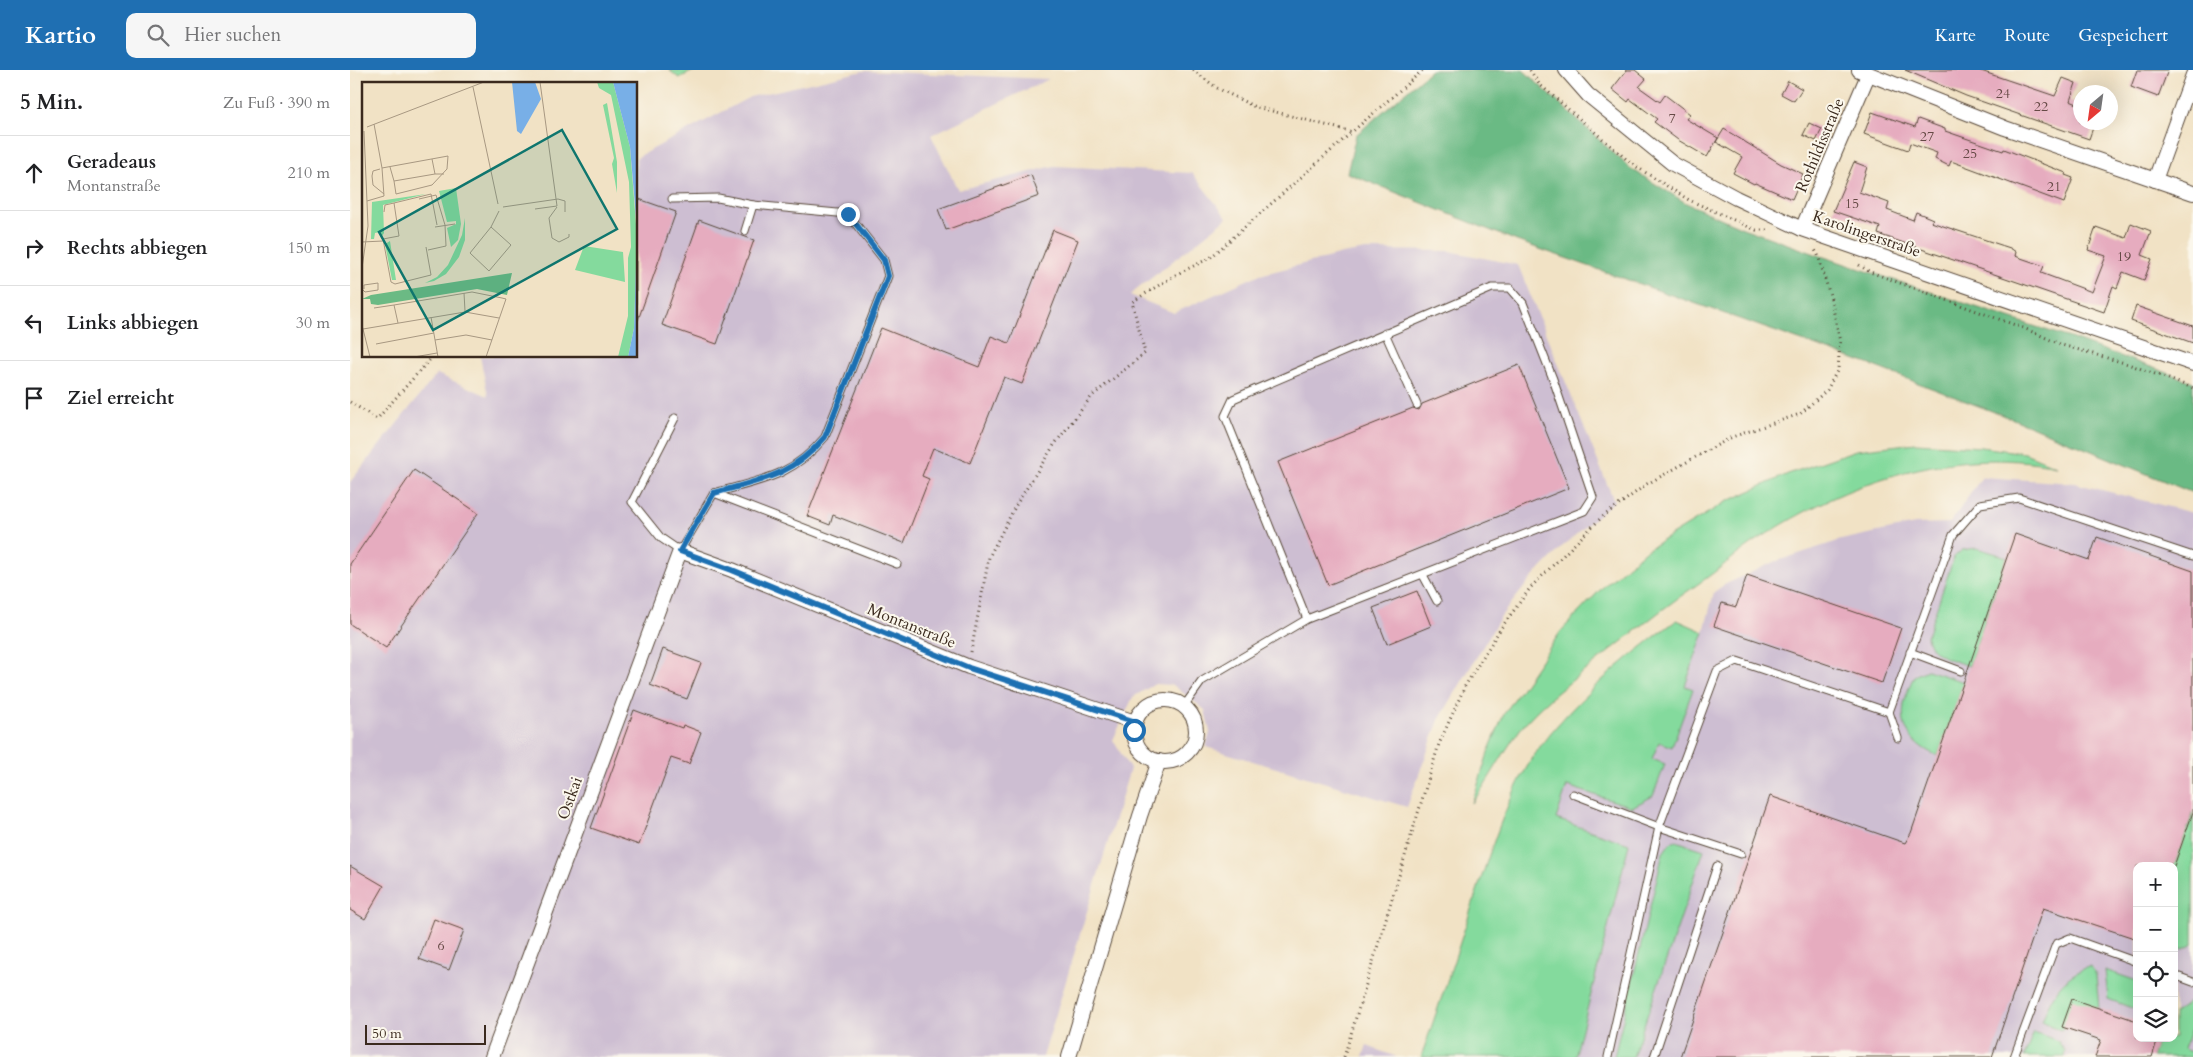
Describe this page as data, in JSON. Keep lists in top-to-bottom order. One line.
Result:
{"streets":{"street":["Rothildisstraße","Karolingerstraße","Montanstraße","Ostkai"]},"crossings":[["Rothildisstraße","Karolingerstraße"],["Montanstraße","Ostkai"]],"house_numbers":["24","22","7","27","25","21","15","19","6"],"scale_bar":"50 m","north":"bottom left","page":{"header":"Kartio","search":"Hier suchen","nav":["Karte","Route","Gespeichert"],"heading":["5 Min.","Zu Fuß · 390 m"],"list":[["Geradeaus","Montanstraße","210 m"],["Rechts abbiegen","150 m"],["Links abbiegen","30 m"],"Ziel erreicht"],"map_buttons":["+","−"],"scale":"50 m"}}
